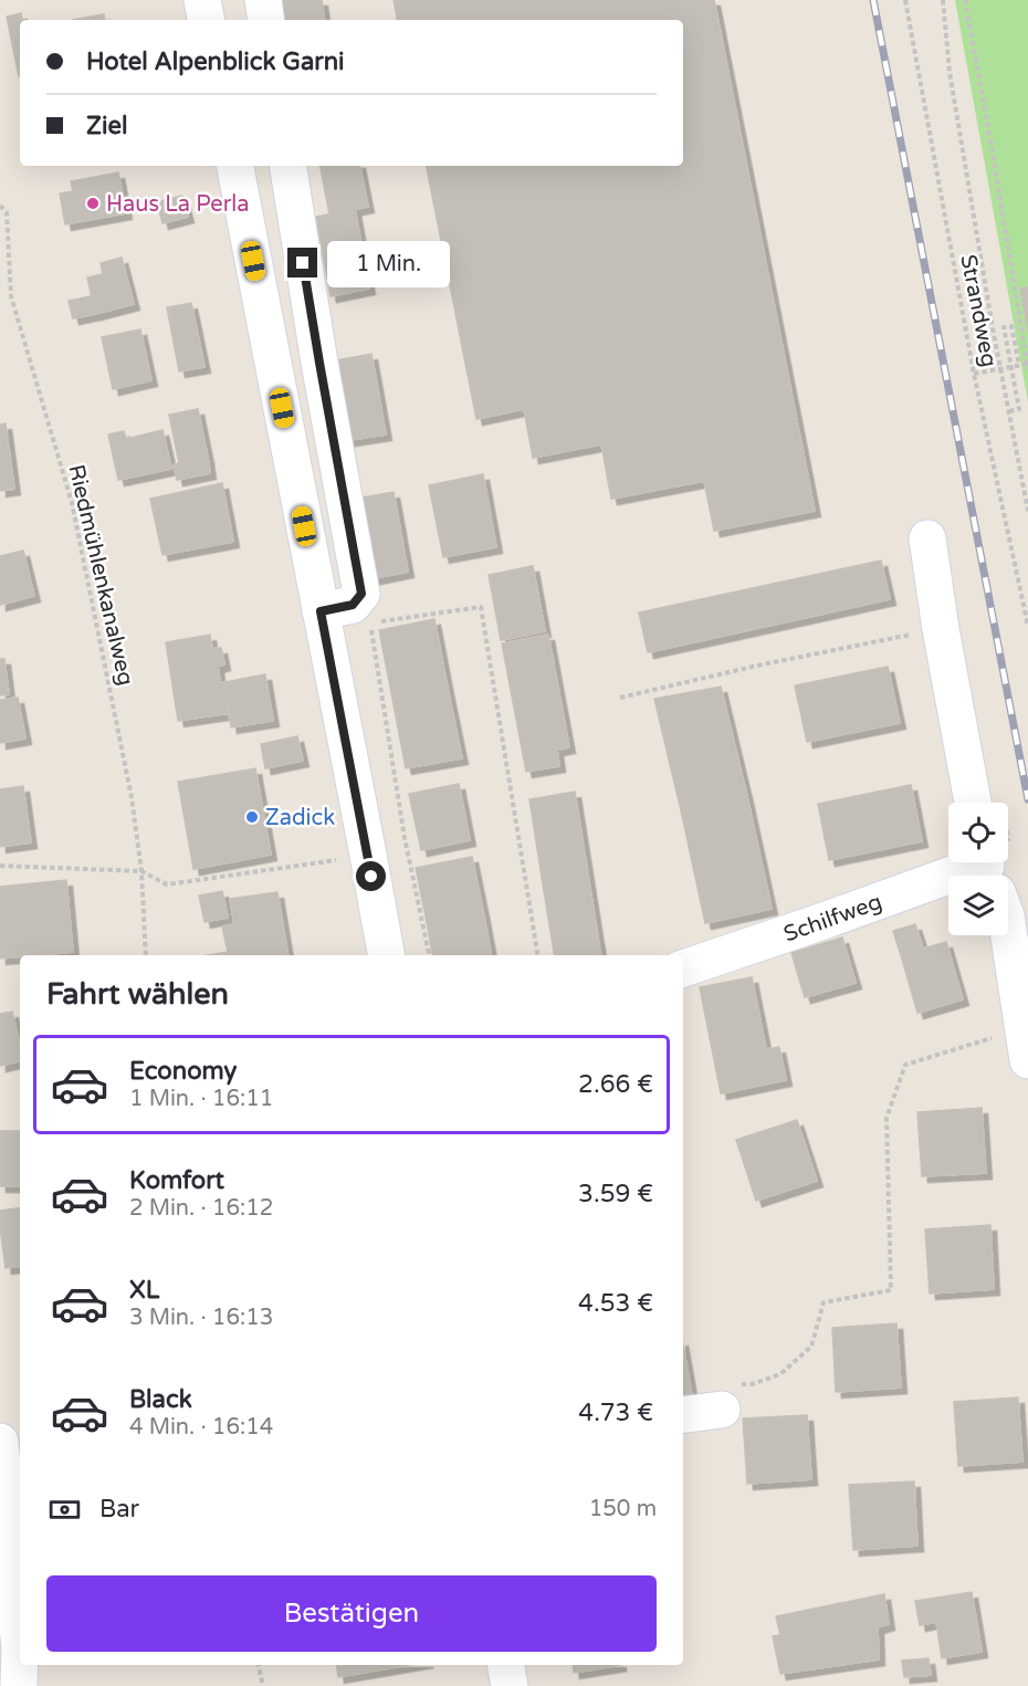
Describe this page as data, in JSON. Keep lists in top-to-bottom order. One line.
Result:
{"streets":{"street":["Schilfweg"],"path":["Strandweg","Riedmühlenkanalweg"]},"places":["Haus La Perla","Zadick"],"page":{"banner":["Hotel Alpenblick Garni","Ziel"],"bubble":"1 Min.","heading":"Fahrt wählen","list":[{"name":"Economy","note":"1 Min. · 16:11","value":"2.66 €"},{"name":"Komfort","note":"2 Min. · 16:12","value":"3.59 €"},{"name":"XL","note":"3 Min. · 16:13","value":"4.53 €"},{"name":"Black","note":"4 Min. · 16:14","value":"4.73 €"}],"pay":["Bar","150 m"],"buttons":"Bestätigen"}}
